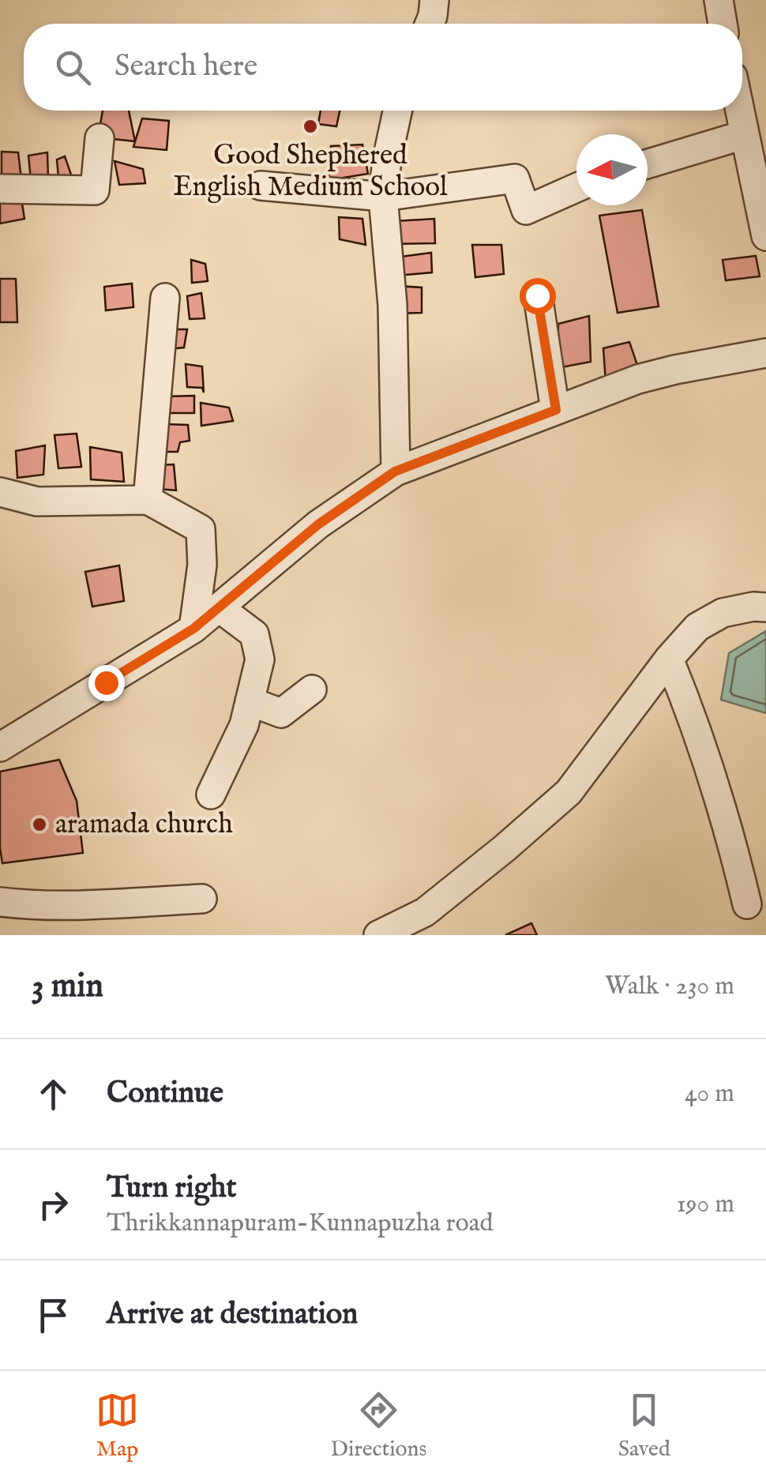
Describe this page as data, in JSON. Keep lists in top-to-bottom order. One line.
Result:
{"places":["Good Shephered English Medium School","aramada church"],"north":"left","page":{"search":"Search here","heading":["3 min","Walk · 230 m"],"list":[["Continue","40 m"],["Turn right","Thrikkannapuram-Kunnapuzha road","190 m"],"Arrive at destination"],"nav":["Map","Directions","Saved"]}}
